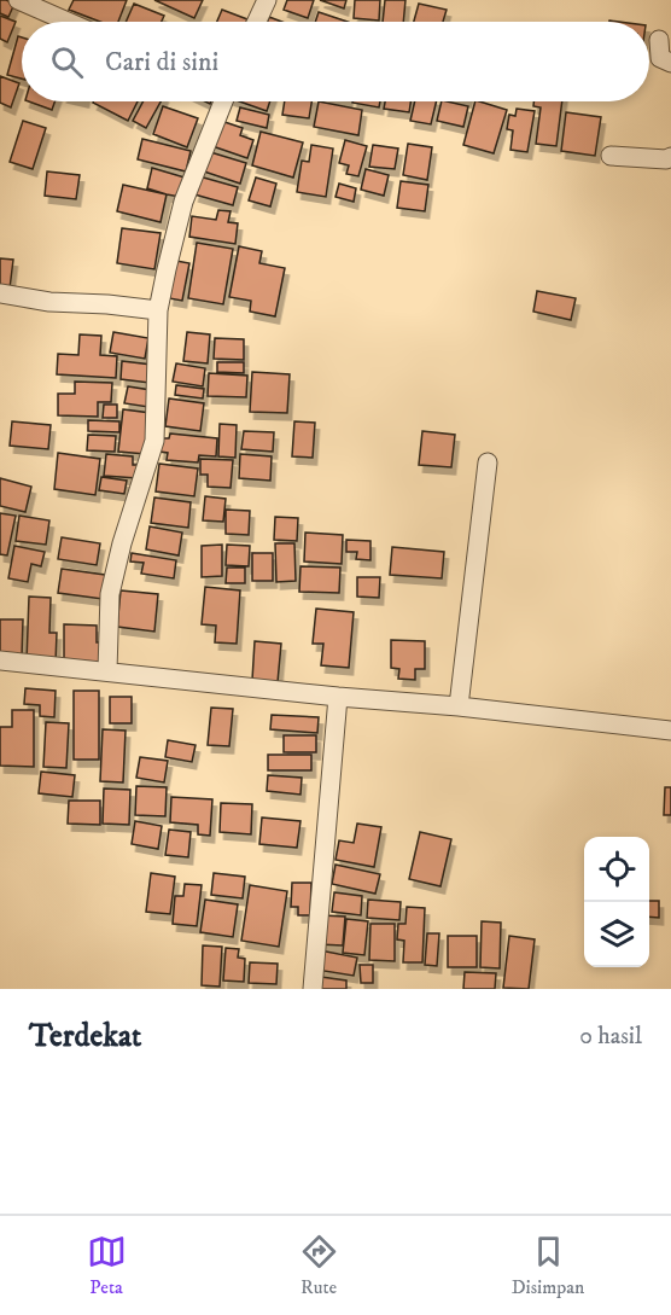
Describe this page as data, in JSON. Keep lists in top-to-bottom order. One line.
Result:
{"page":{"search":"Cari di sini","heading":["Terdekat","0 hasil"],"nav":["Peta","Rute","Disimpan"]}}
